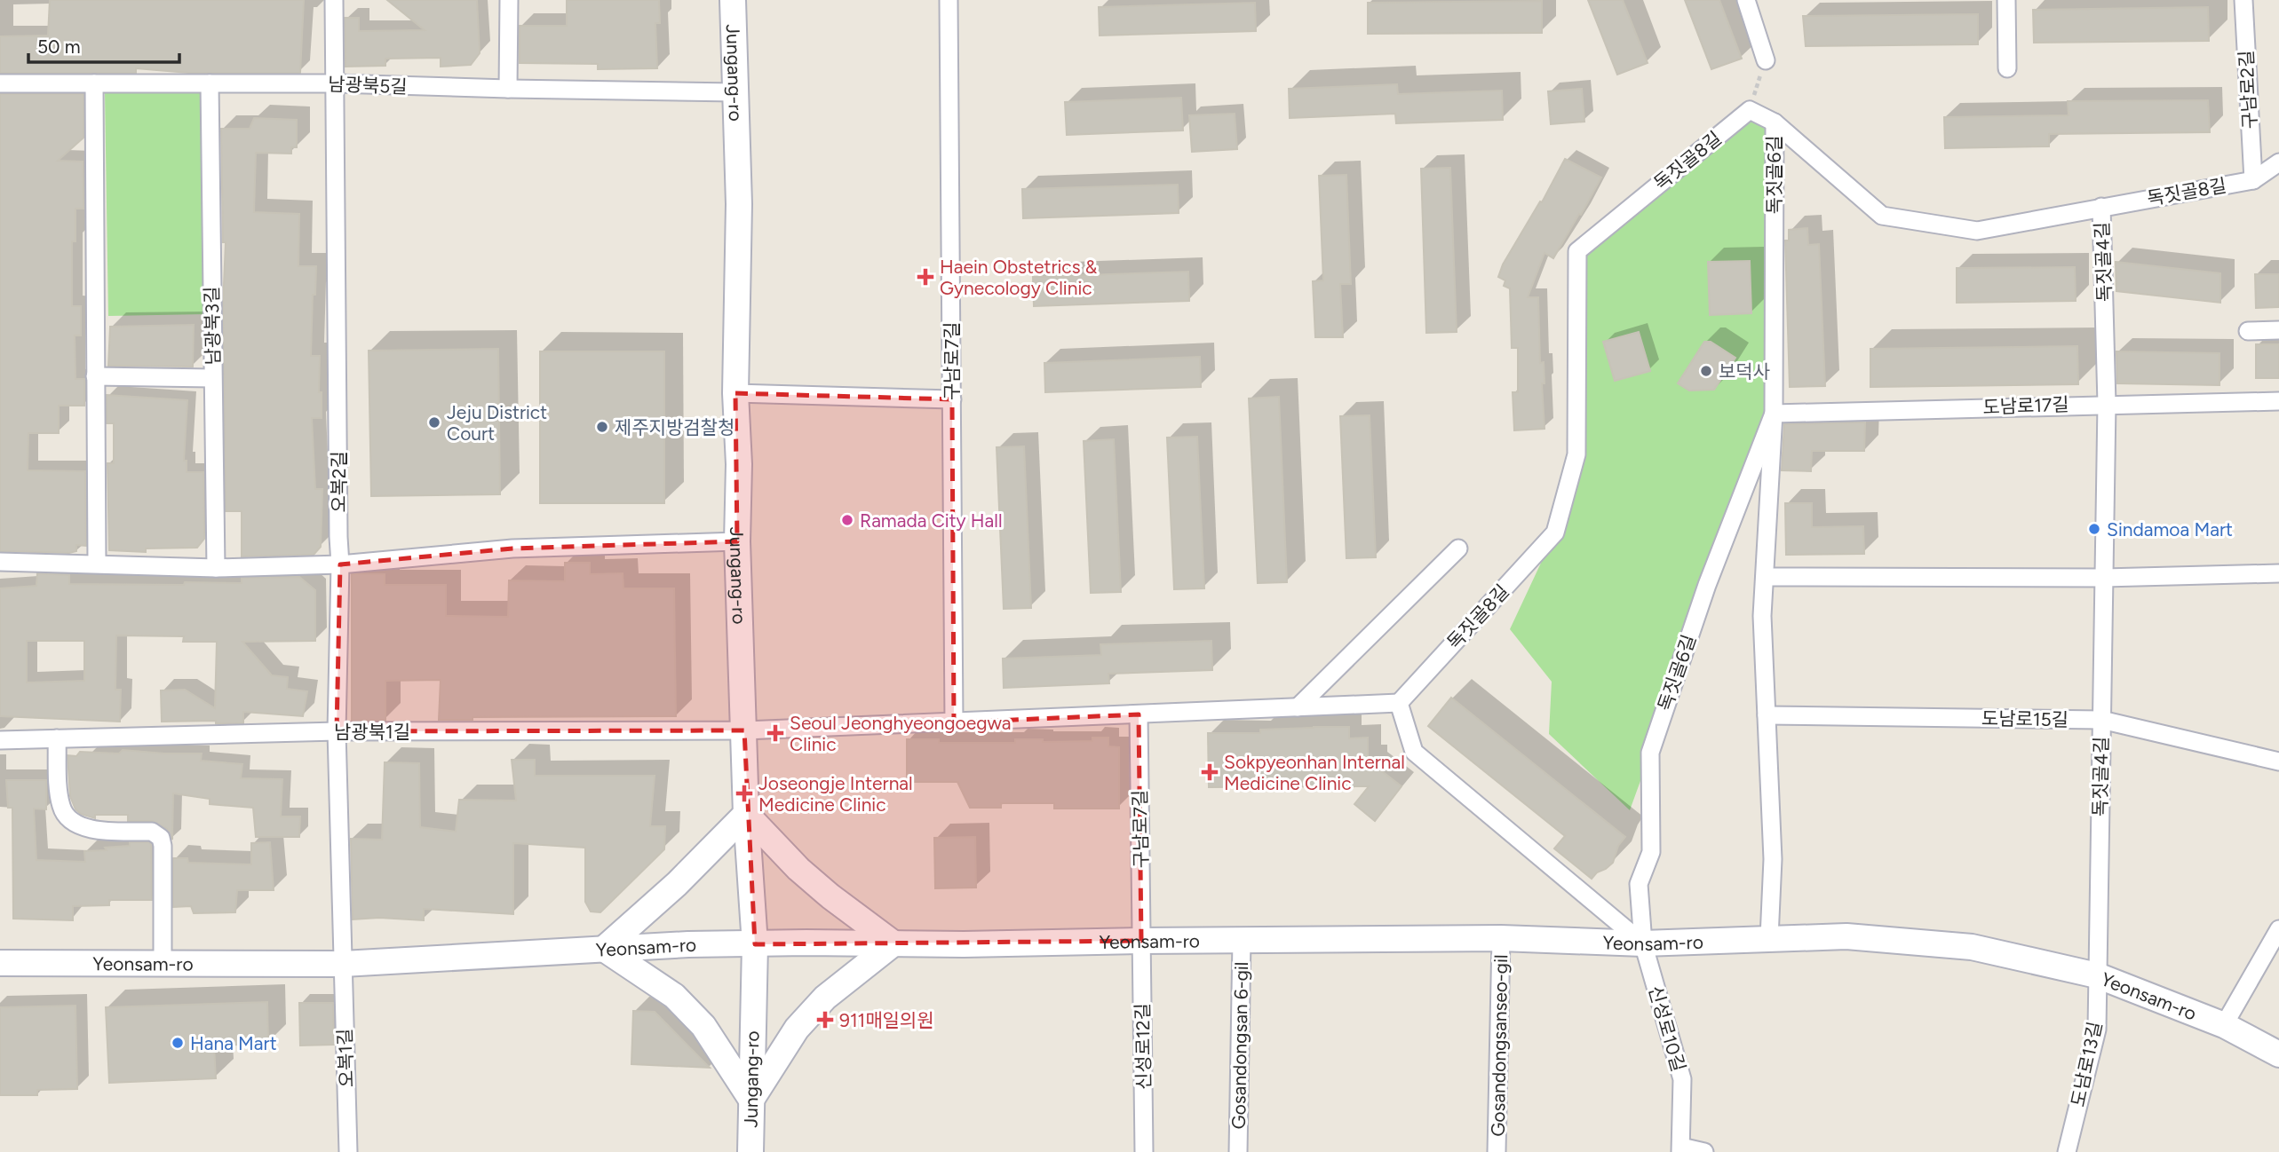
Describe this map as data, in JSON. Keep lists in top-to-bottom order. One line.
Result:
{"streets":{"main road":["Jungang-ro","Yeonsam-ro"],"street":["남광북5길","구남로2길","독짓골8길","독짓골6길","독짓골4길","남광북3길","구남로7길","도남로17길","오복2길","도남로15길","남광북1길","신성로10길","Gosandongsan 6-gil","Gosandongsanseo-gil","신성로12길","오복1길","도남로13길"]},"crossings":[["Jungang-ro","남광북5길"],["Jungang-ro","남광북1길"],["Jungang-ro","Yeonsam-ro"],["남광북5길","남광북3길"],["남광북5길","오복2길"],["구남로2길","독짓골8길"],["독짓골8길","독짓골6길"],["독짓골8길","독짓골4길"],["독짓골6길","도남로17길"],["독짓골6길","도남로15길"],["독짓골6길","Yeonsam-ro"],["독짓골6길","신성로10길"],["독짓골4길","도남로17길"],["독짓골4길","도남로15길"],["독짓골4길","Yeonsam-ro"],["독짓골4길","도남로13길"],["구남로7길","Yeonsam-ro"],["구남로7길","신성로12길"],["오복2길","남광북1길"],["오복2길","Yeonsam-ro"],["오복2길","오복1길"],["Yeonsam-ro","신성로10길"],["Yeonsam-ro","Gosandongsan 6-gil"],["Yeonsam-ro","Gosandongsanseo-gil"],["Yeonsam-ro","신성로12길"],["Yeonsam-ro","오복1길"],["Yeonsam-ro","도남로13길"]],"places":{"health":["Haein Obstetrics & Gynecology Clinic","Seoul Jeonghyeongoegwa Clinic","Sokpyeonhan Internal Medicine Clinic","Joseongje Internal Medicine Clinic","911매일의원"],"other":["보덕사","Jeju District Court","제주지방검찰청","Ramada City Hall","Sindamoa Mart","Hana Mart"]},"scale_bar":"50 m"}
